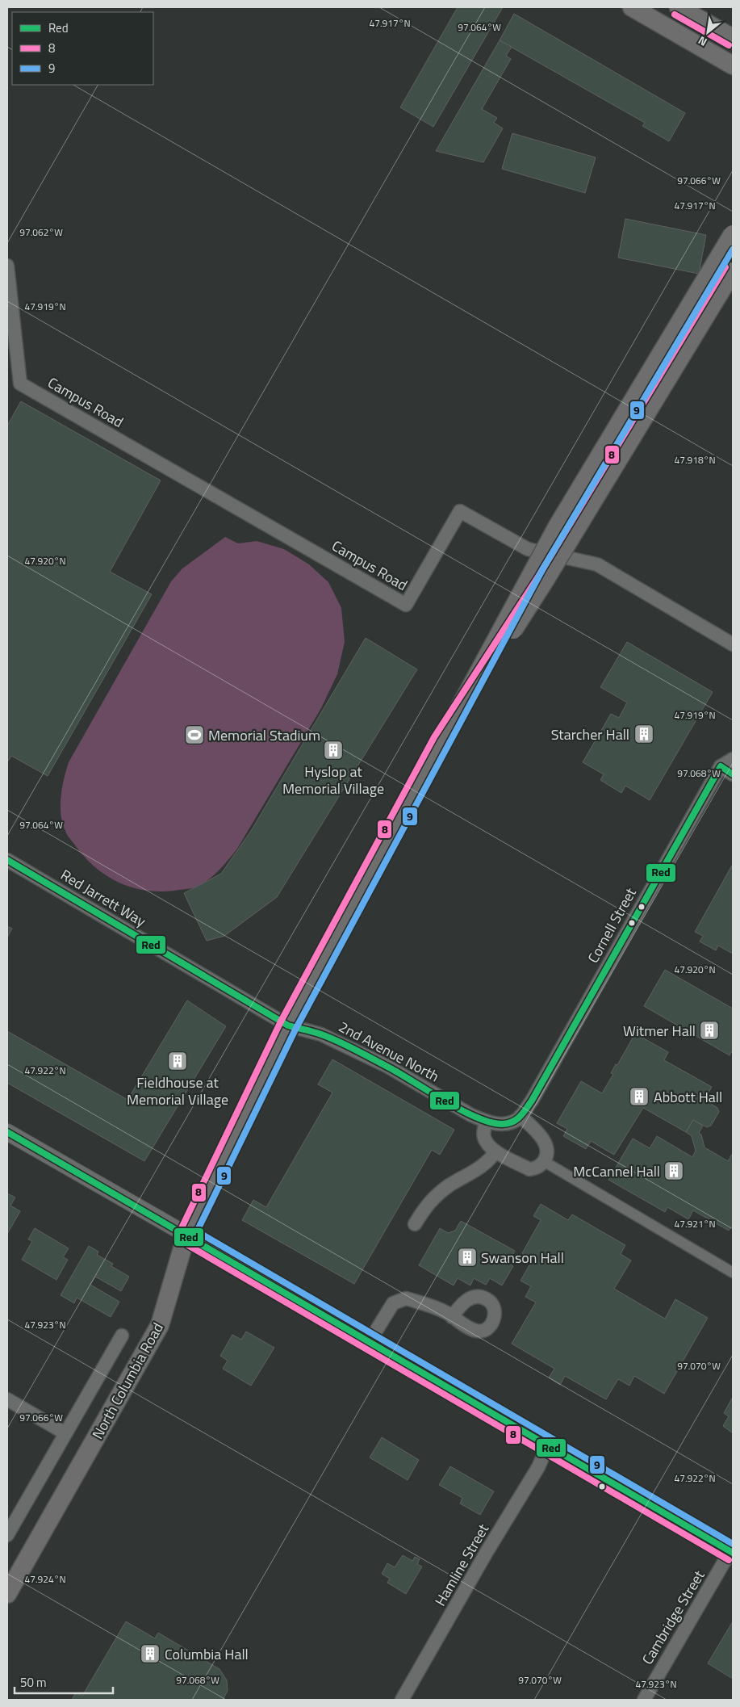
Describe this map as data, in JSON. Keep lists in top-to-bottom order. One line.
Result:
{"streets":{"main road":["North Columbia Road"],"street":["Campus Road","Red Jarrett Way","Cornell Street","2nd Avenue North","Hamline Street","Cambridge Street"]},"crossings":[["Red Jarrett Way","2nd Avenue North"],["Red Jarrett Way","North Columbia Road"],["Cornell Street","2nd Avenue North"],["2nd Avenue North","North Columbia Road"]],"places":{"building":["Starcher Hall","Hyslop at Memorial Village","Witmer Hall","Fieldhouse at Memorial Village","Abbott Hall","McCannel Hall","Swanson Hall","Columbia Hall"],"sports":["Memorial Stadium"]},"lines":["transit line 8","transit line 9","transit line Red"],"legend":["Red","8","9"],"scale_bar":"50 m","north":"bottom left","coordinates":["47.917°N","97.064°W","97.066°W","97.062°W","47.919°N","47.918°N","47.920°N","97.068°W","47.922°N","47.921°N","47.923°N","97.070°W","47.924°N"]}
